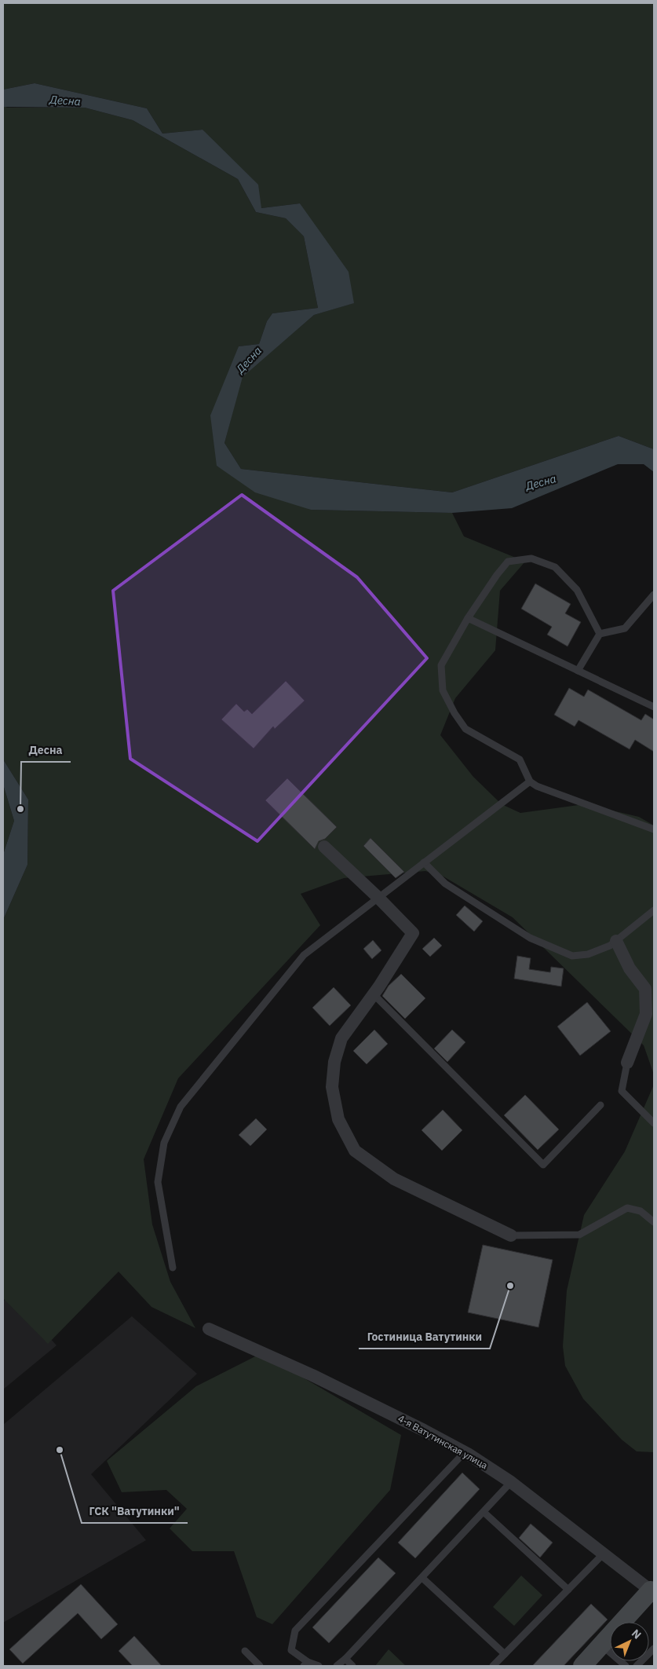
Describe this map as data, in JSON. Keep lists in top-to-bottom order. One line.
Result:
{"streets":{"street":["4-я Ватутинская улица"]},"water":["Десна"],"places":["Десна","Гостиница Ватутинки","ГСК \"Ватутинки\""],"north":"top right"}
